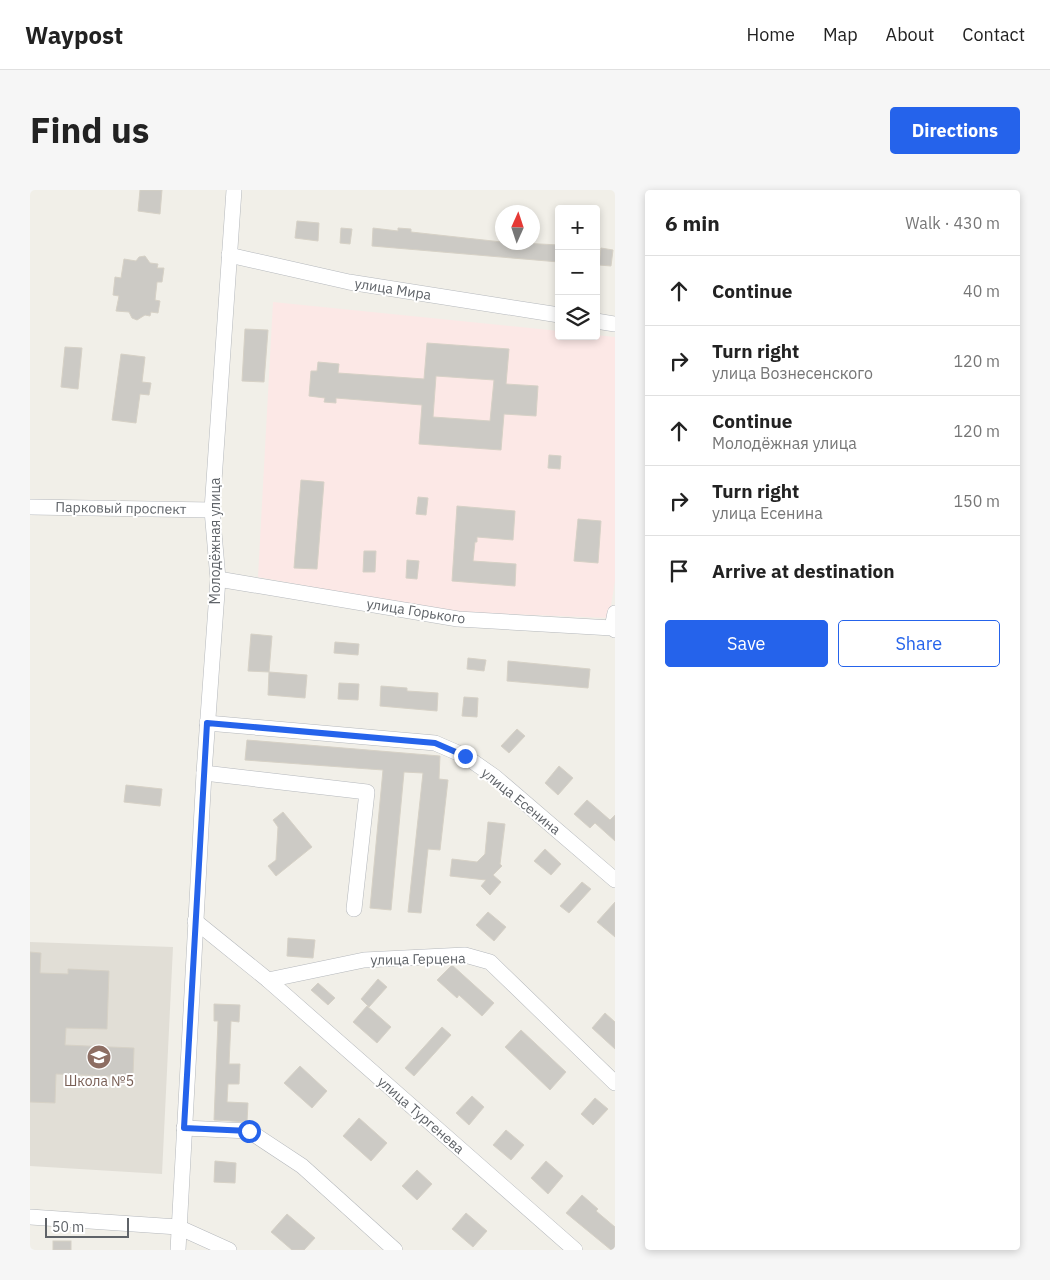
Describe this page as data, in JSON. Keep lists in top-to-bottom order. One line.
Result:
{"streets":{"street":["улица Мира","Парковый проспект","Молодёжная улица","улица Горького","улица Есенина","улица Герцена","улица Тургенева"]},"crossings":[["улица Мира","Молодёжная улица"],["Парковый проспект","Молодёжная улица"],["Молодёжная улица","улица Горького"],["Молодёжная улица","улица Есенина"],["улица Герцена","улица Тургенева"]],"places":{"school or university":["Школа №5"]},"scale_bar":"50 m","north":"top","page":{"header":"Waypost","nav":["Home","Map","About","Contact"],"title":"Find us","buttons":["Directions",["Save","Share"]],"heading":["6 min","Walk · 430 m"],"map_buttons":["+","−"],"list":[["Continue","40 m"],["Turn right","улица Вознесенского","120 m"],["Continue","Молодёжная улица","120 m"],["Turn right","улица Есенина","150 m"],"Arrive at destination"],"scale":"50 m"}}
